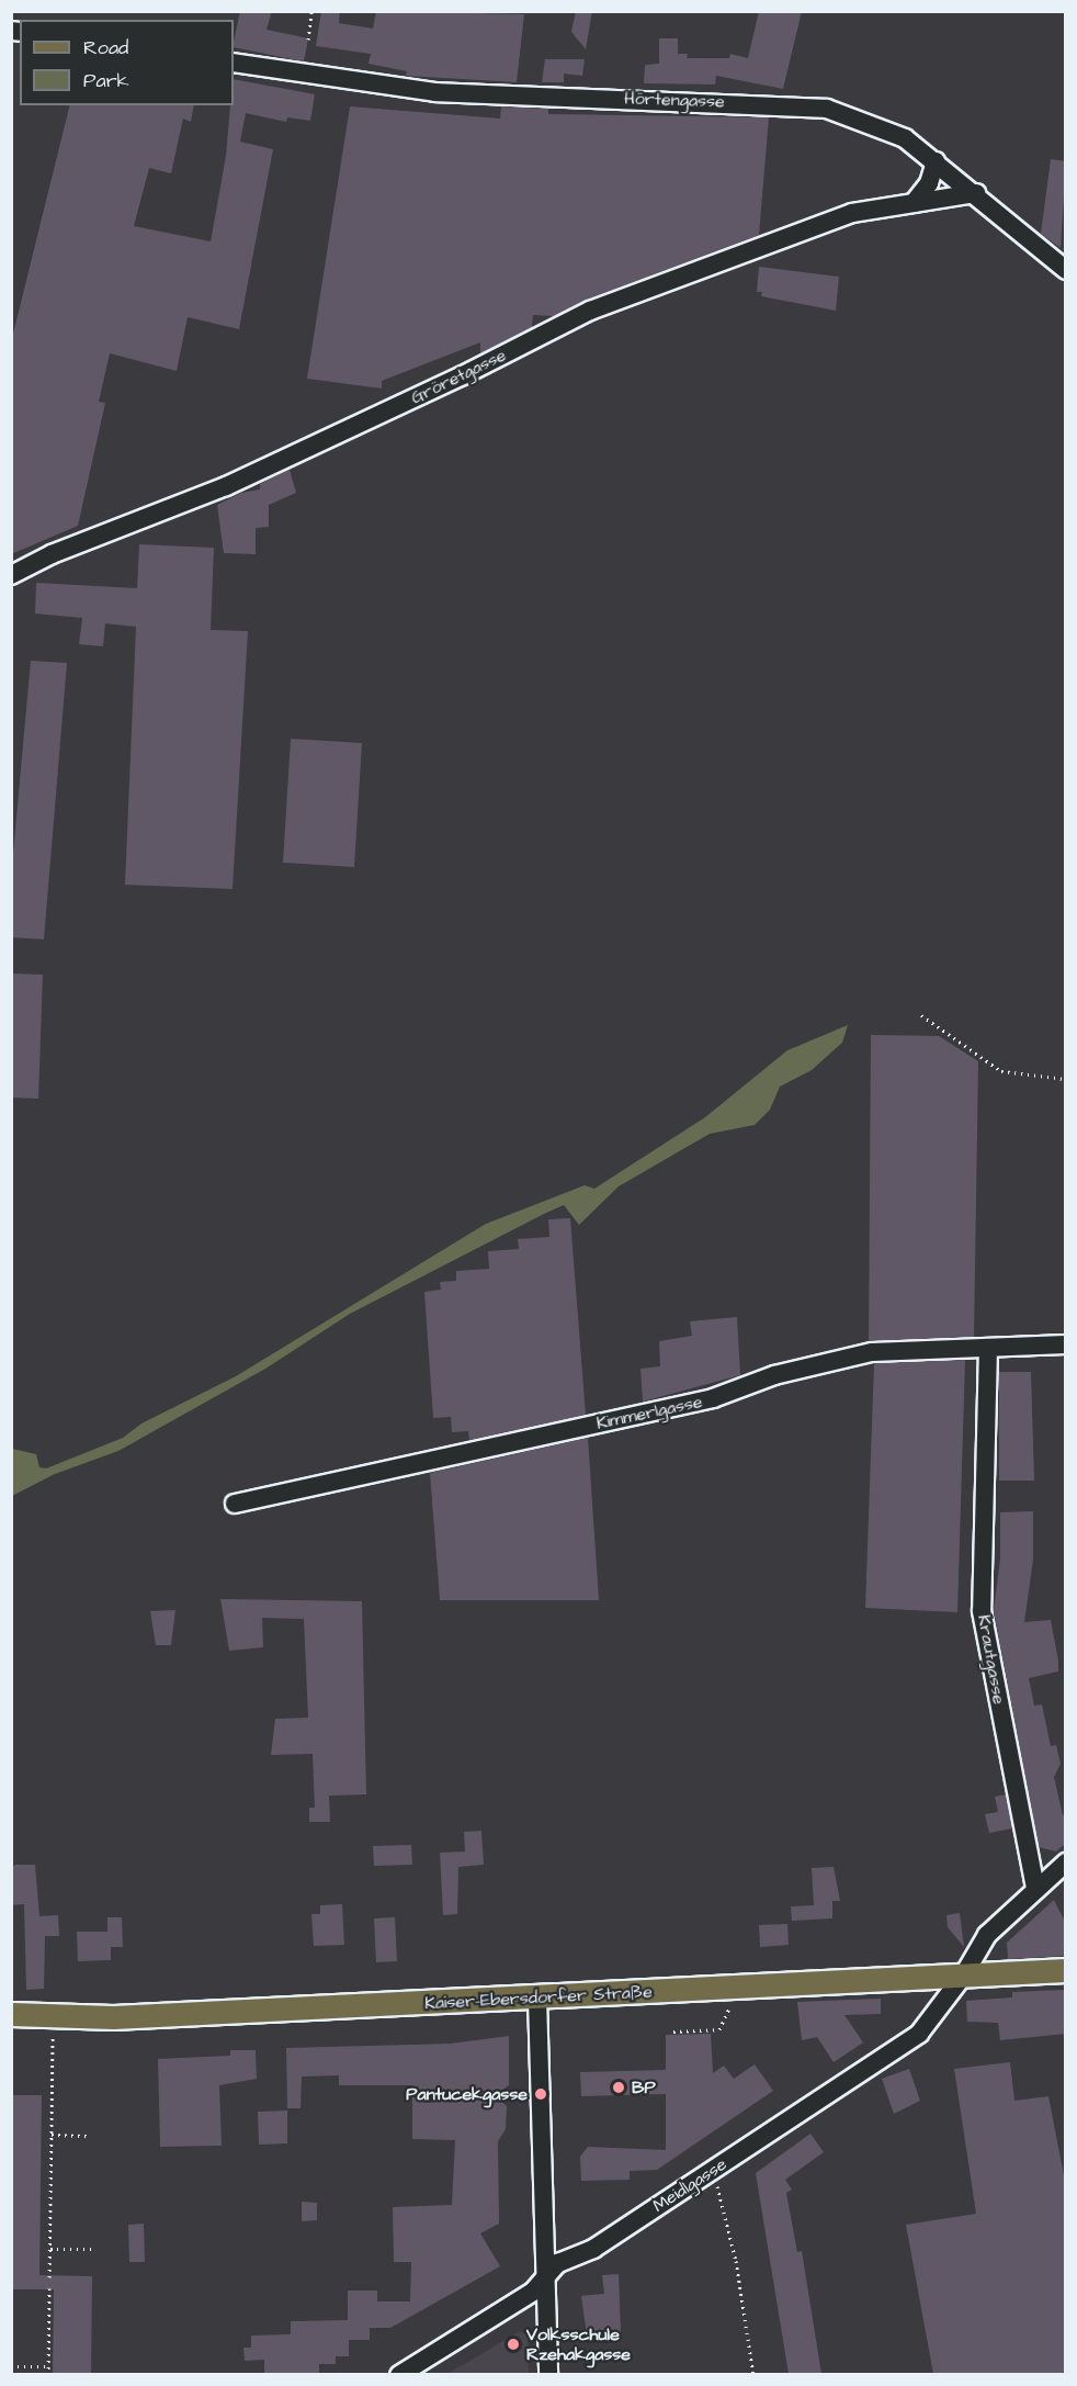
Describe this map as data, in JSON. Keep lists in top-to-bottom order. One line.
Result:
{"streets":{"main road":["Kaiser-Ebersdorfer Straße"],"street":["Hörtengasse","Gröretgasse","Kimmerlgasse","Krautgasse","Meidlgasse"]},"crossings":[["Hörtengasse","Gröretgasse"],["Kimmerlgasse","Krautgasse"],["Krautgasse","Meidlgasse"],["Kaiser-Ebersdorfer Straße","Meidlgasse"]],"places":["BP","Pantucekgasse","Volksschule Rzehakgasse"],"legend":["Road","Park"]}
